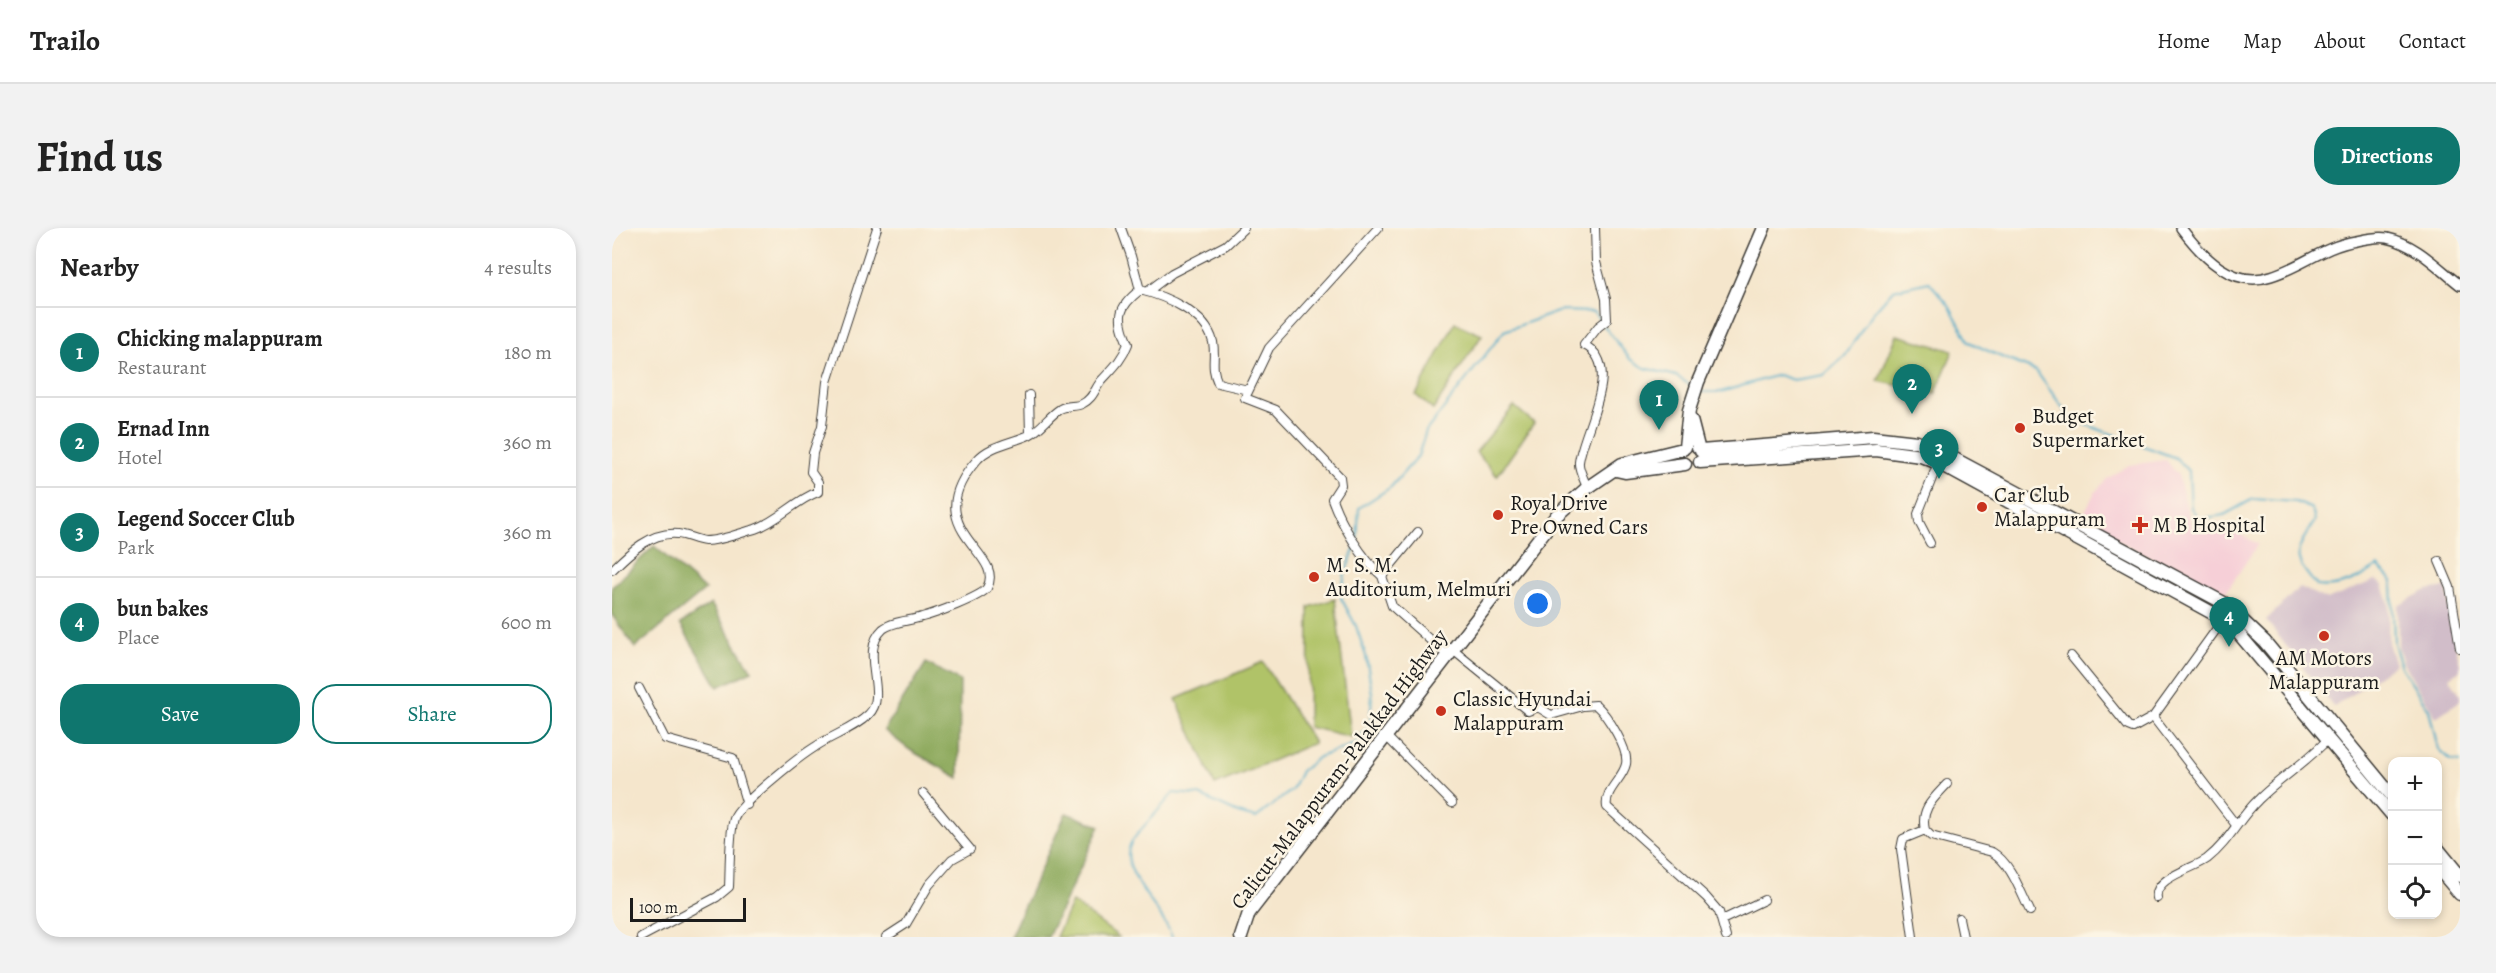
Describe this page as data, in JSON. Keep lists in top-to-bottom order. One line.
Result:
{"streets":{"highway":["Calicut-Malappuram-Palakkad Highway"]},"places":{"other":["Budget Supermarket","Car Club Malappuram","Royal Drive Pre Owned Cars","M. S. M. Auditorium, Melmuri","AM Motors Malappuram","Classic Hyundai Malappuram"],"health":["M B Hospital"]},"scale_bar":"100 m","page":{"header":"Trailo","nav":["Home","Map","About","Contact"],"buttons":["Directions",["Save","Share"]],"title":"Find us","heading":["Nearby","4 results"],"list":[{"mark":"1","name":"Chicking malappuram","note":"Restaurant","value":"180 m"},{"mark":"2","name":"Ernad Inn","note":"Hotel","value":"360 m"},{"mark":"3","name":"Legend Soccer Club","note":"Park","value":"360 m"},{"mark":"4","name":"bun bakes","note":"Place","value":"600 m"}],"pins":["2","1","3","4"],"map_buttons":["+","−"],"scale":"100 m"}}
